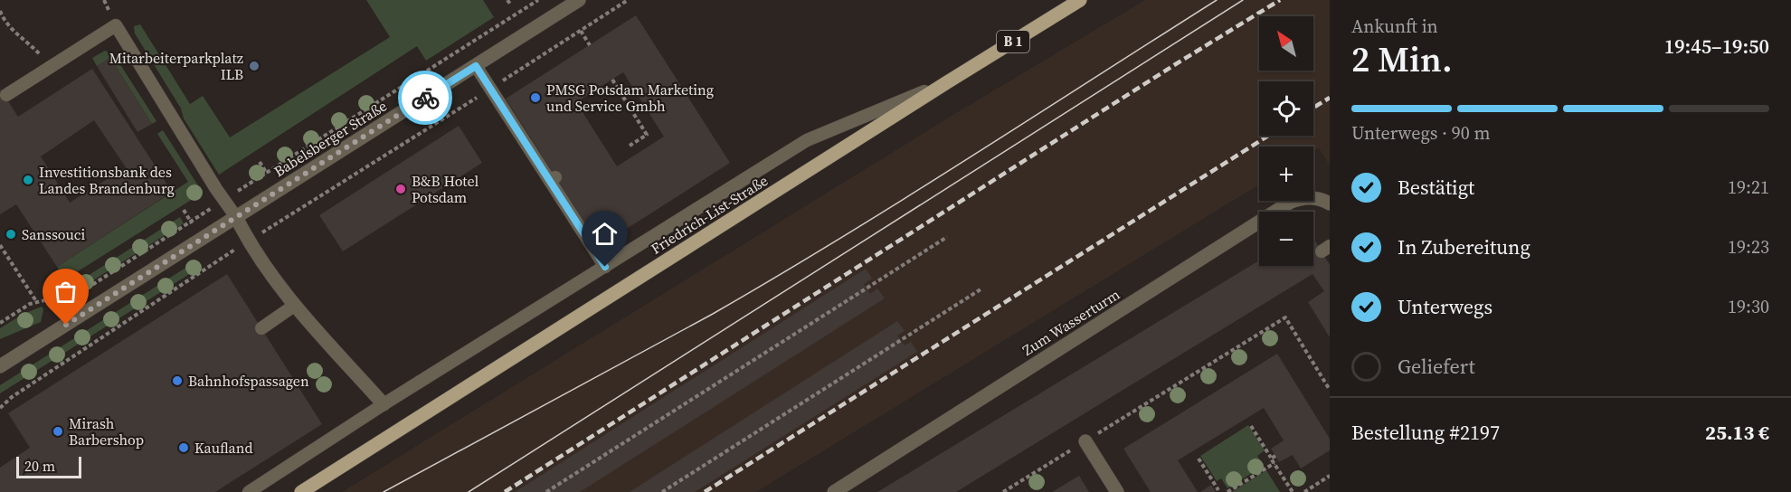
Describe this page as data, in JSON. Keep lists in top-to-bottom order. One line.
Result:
{"streets":{"main road":["B 1","Friedrich-List-Straße"],"street":["Babelsberger Straße","Zum Wasserturm"]},"places":["Mitarbeiterparkplatz ILB","PMSG Potsdam Marketing und Service Gmbh","Investitionsbank des Landes Brandenburg","B&B Hotel Potsdam","Sanssouci","Bahnhofspassagen","Mirash Barbershop","Kaufland"],"scale_bar":"20 m","north":"top left","page":{"heading":["2 Min.","Ankunft in","19:45–19:50"],"panel":["Bestellung #2197","25.13 €"],"map_buttons":["+","−"],"bar":"Unterwegs · 90 m","list":[["Bestätigt","19:21"],["In Zubereitung","19:23"],["Unterwegs","19:30"],"Geliefert"],"scale":"20 m"}}
